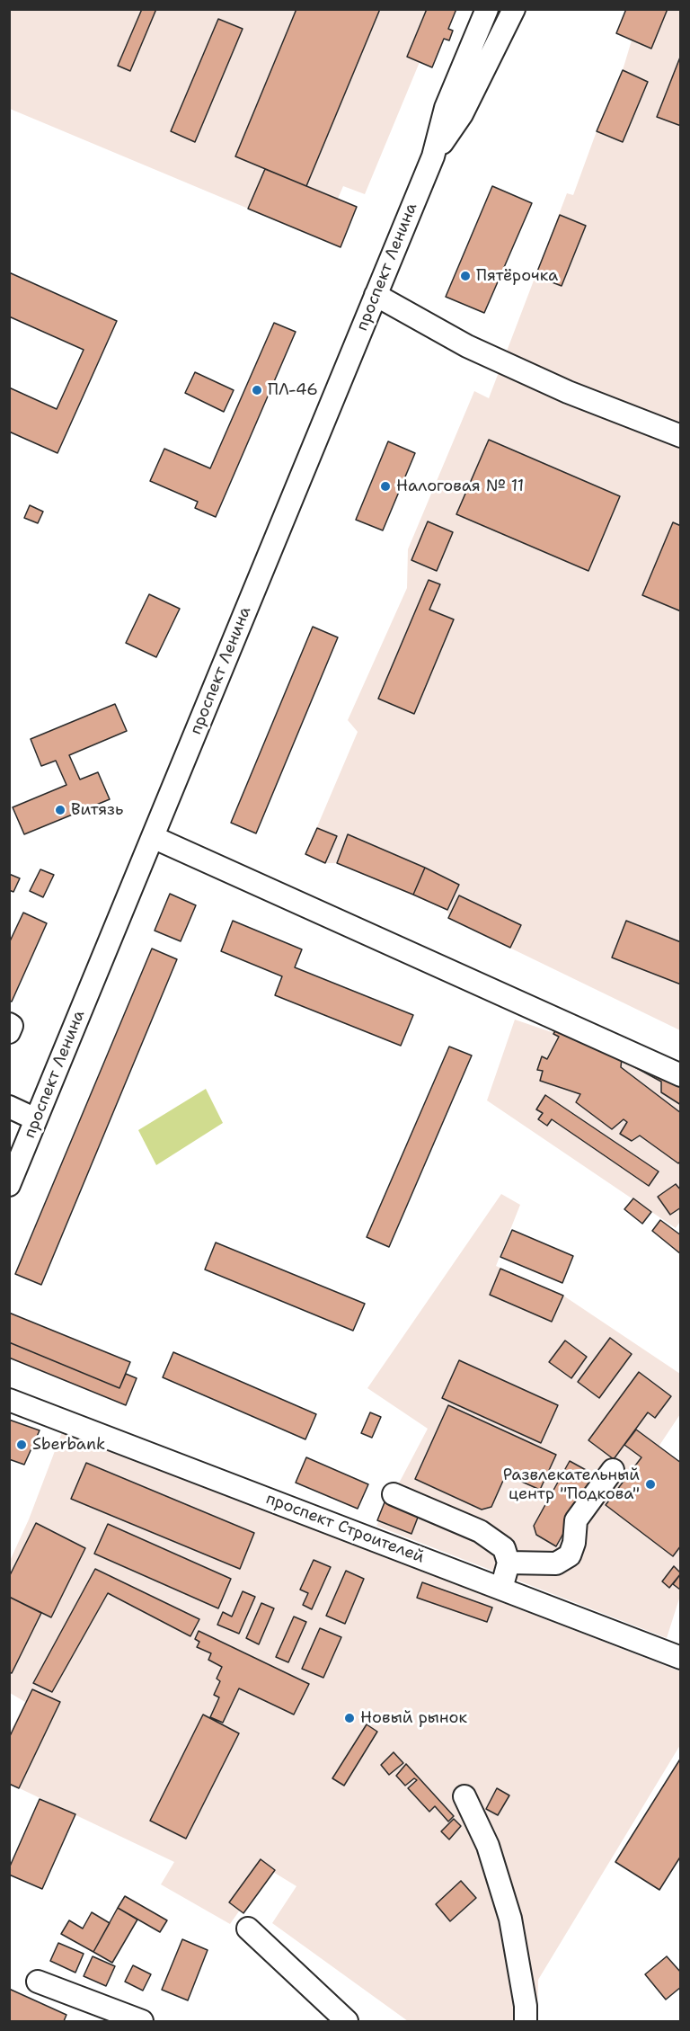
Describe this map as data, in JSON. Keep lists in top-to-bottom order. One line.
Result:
{"streets":{"street":["проспект Ленина","проспект Строителей"]},"places":["Пятёрочка","ПЛ-46","Налоговая № 11","Витязь","Sberbank","Развлекательный центр \"Подкова\"","Новый рынок"]}
